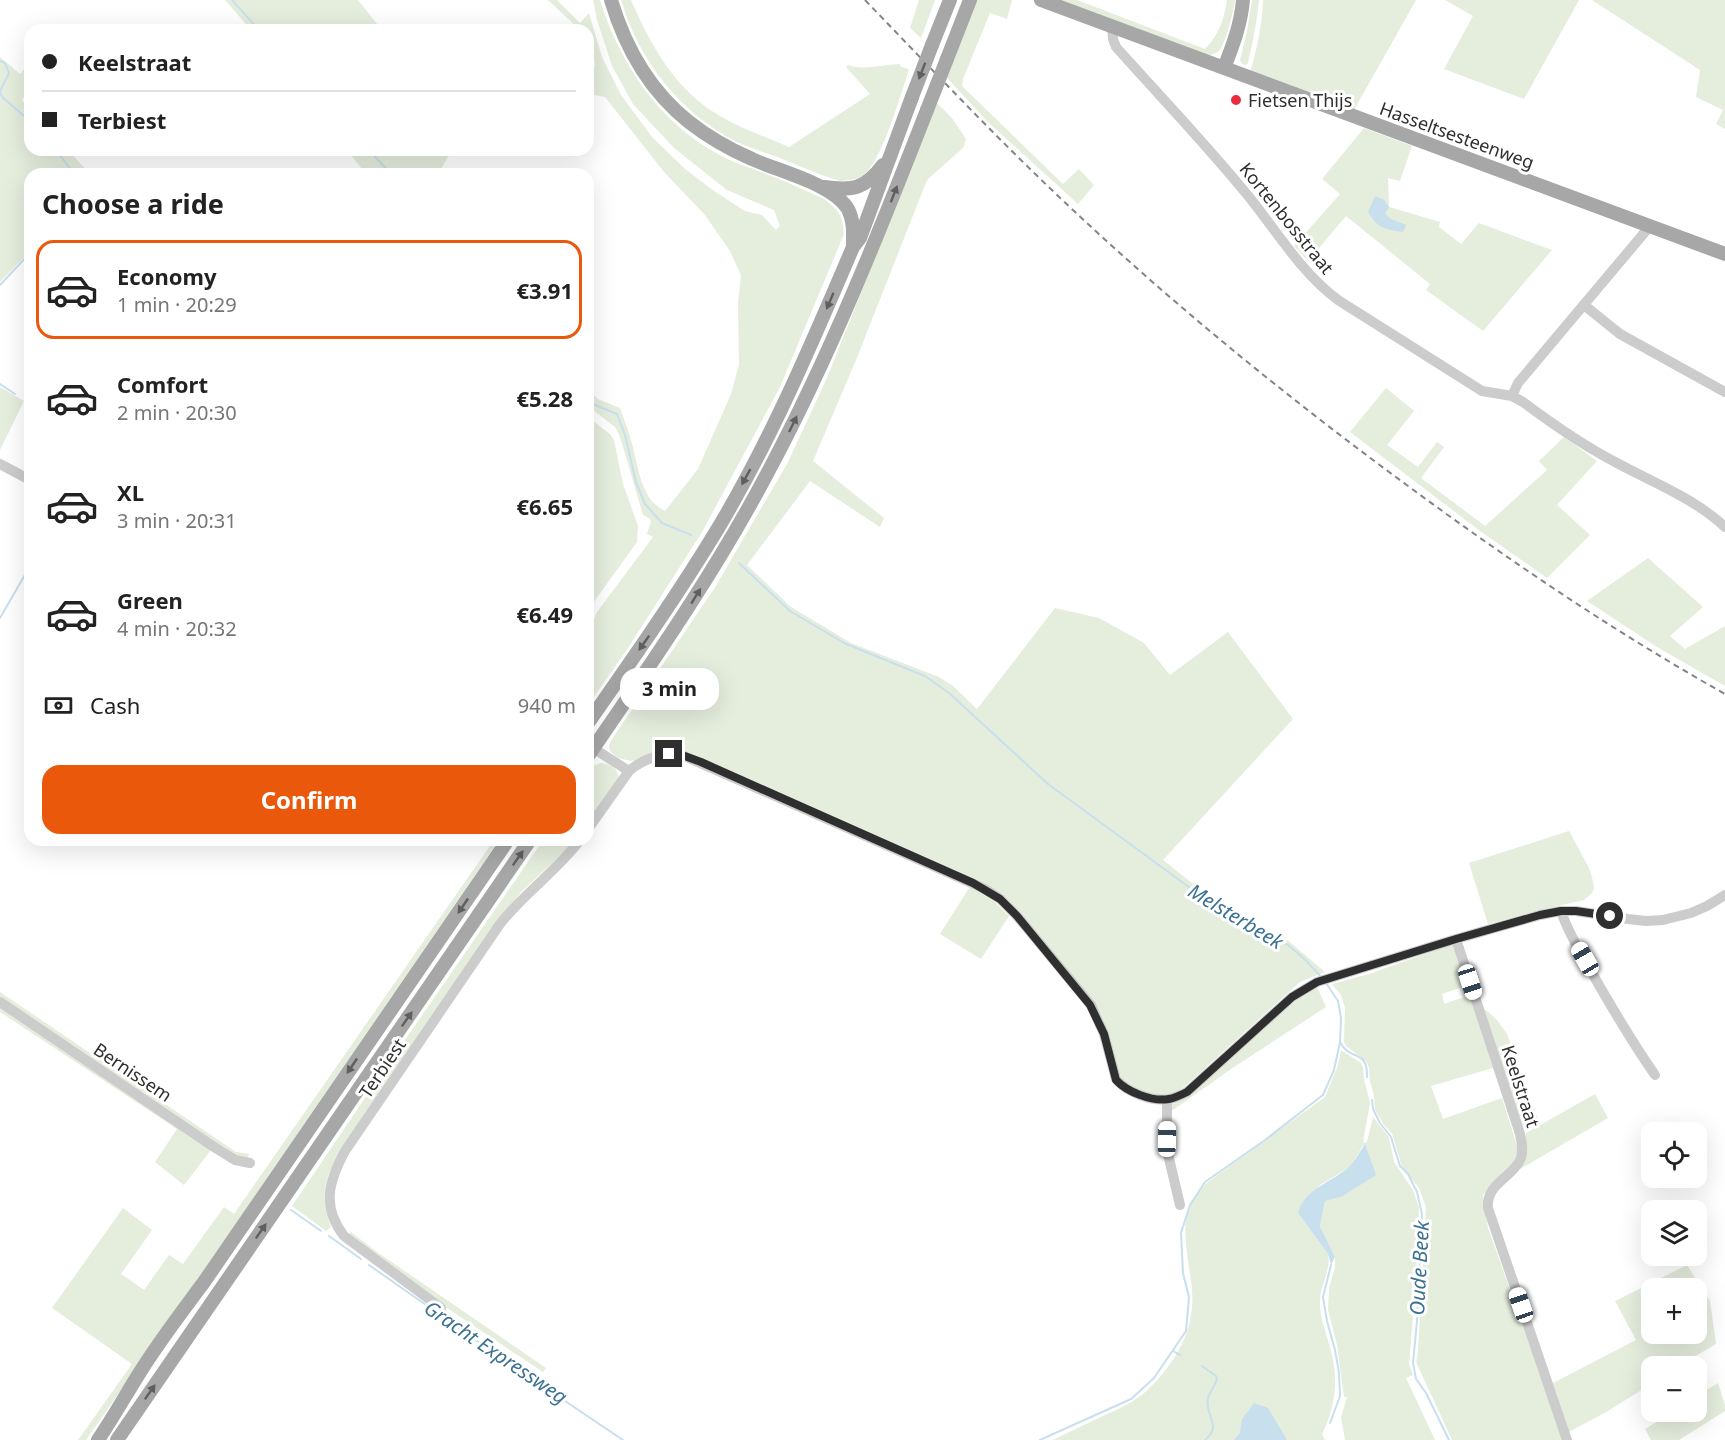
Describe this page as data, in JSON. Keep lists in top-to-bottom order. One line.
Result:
{"streets":{"main road":["Hasseltsesteenweg"],"street":["Kortenbosstraat","Terbiest","Bernissem","Keelstraat"]},"crossings":[["Hasseltsesteenweg","Kortenbosstraat"]],"water":["Melsterbeek","Oude Beek","Gracht Expressweg"],"places":["Fietsen Thijs"],"page":{"banner":["Keelstraat","Terbiest"],"heading":"Choose a ride","list":[{"name":"Economy","note":"1 min · 20:29","value":"€3.91"},{"name":"Comfort","note":"2 min · 20:30","value":"€5.28"},{"name":"XL","note":"3 min · 20:31","value":"€6.65"},{"name":"Green","note":"4 min · 20:32","value":"€6.49"}],"bubble":"3 min","pay":["Cash","940 m"],"buttons":"Confirm","map_buttons":["+","−"]}}
